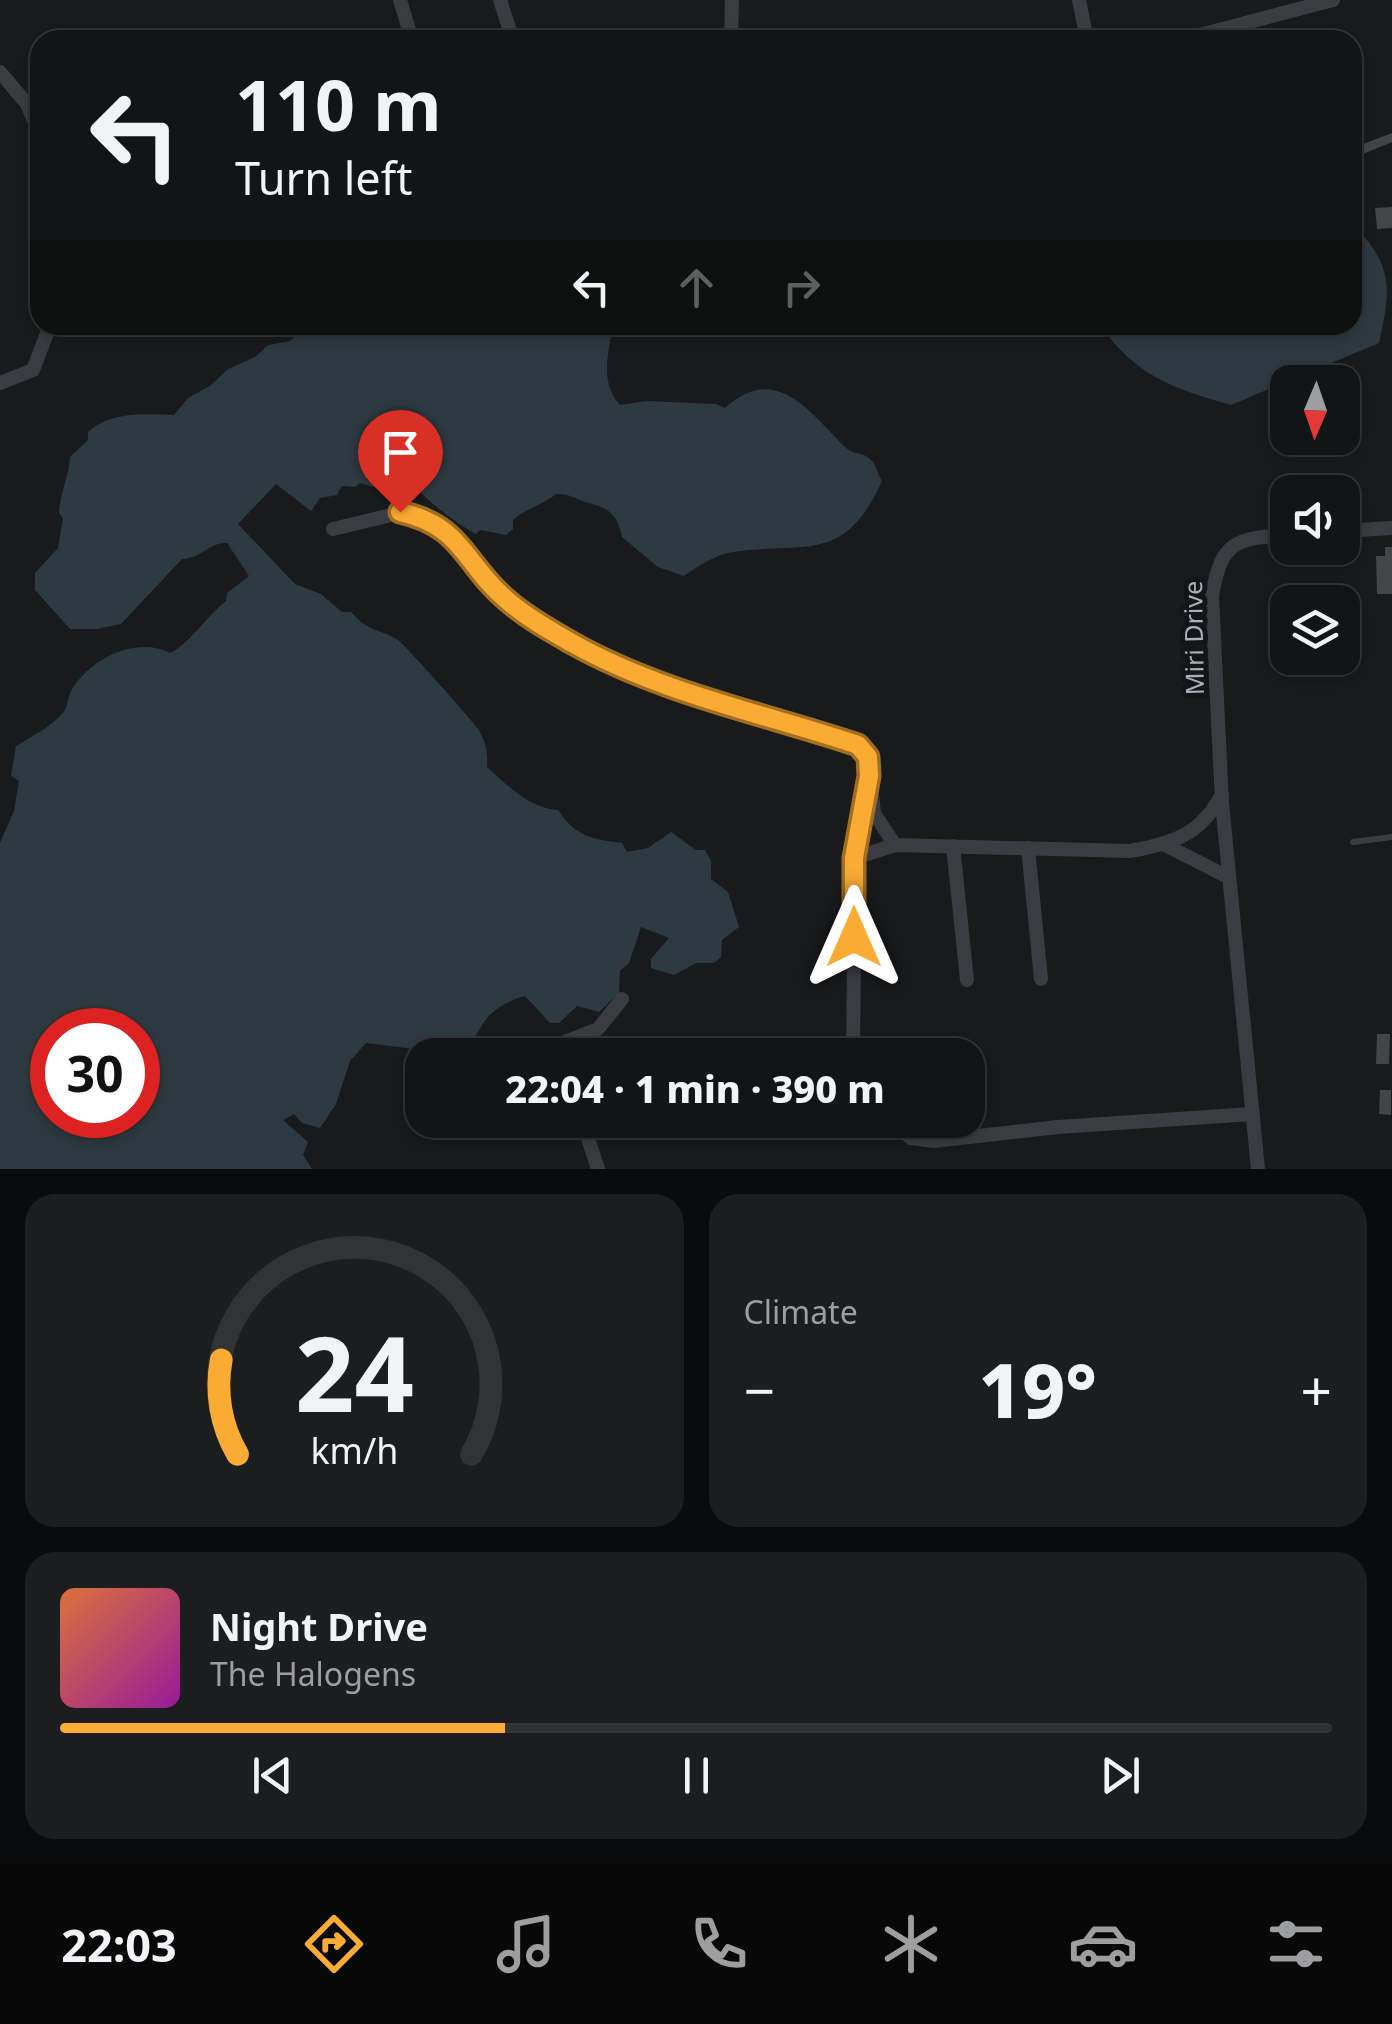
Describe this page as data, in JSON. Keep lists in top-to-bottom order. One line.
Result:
{"streets":{"street":["Miri Drive"]},"north":"bottom","page":{"turn":["110 m","Turn left"],"limit":"30","trip":"22:04 · 1 min · 390 m","tile":"Climate","heat":["−","19°","+"],"song":["Night Drive","The Halogens"],"tabs":"22:03","gauge":["24","km/h"]}}
